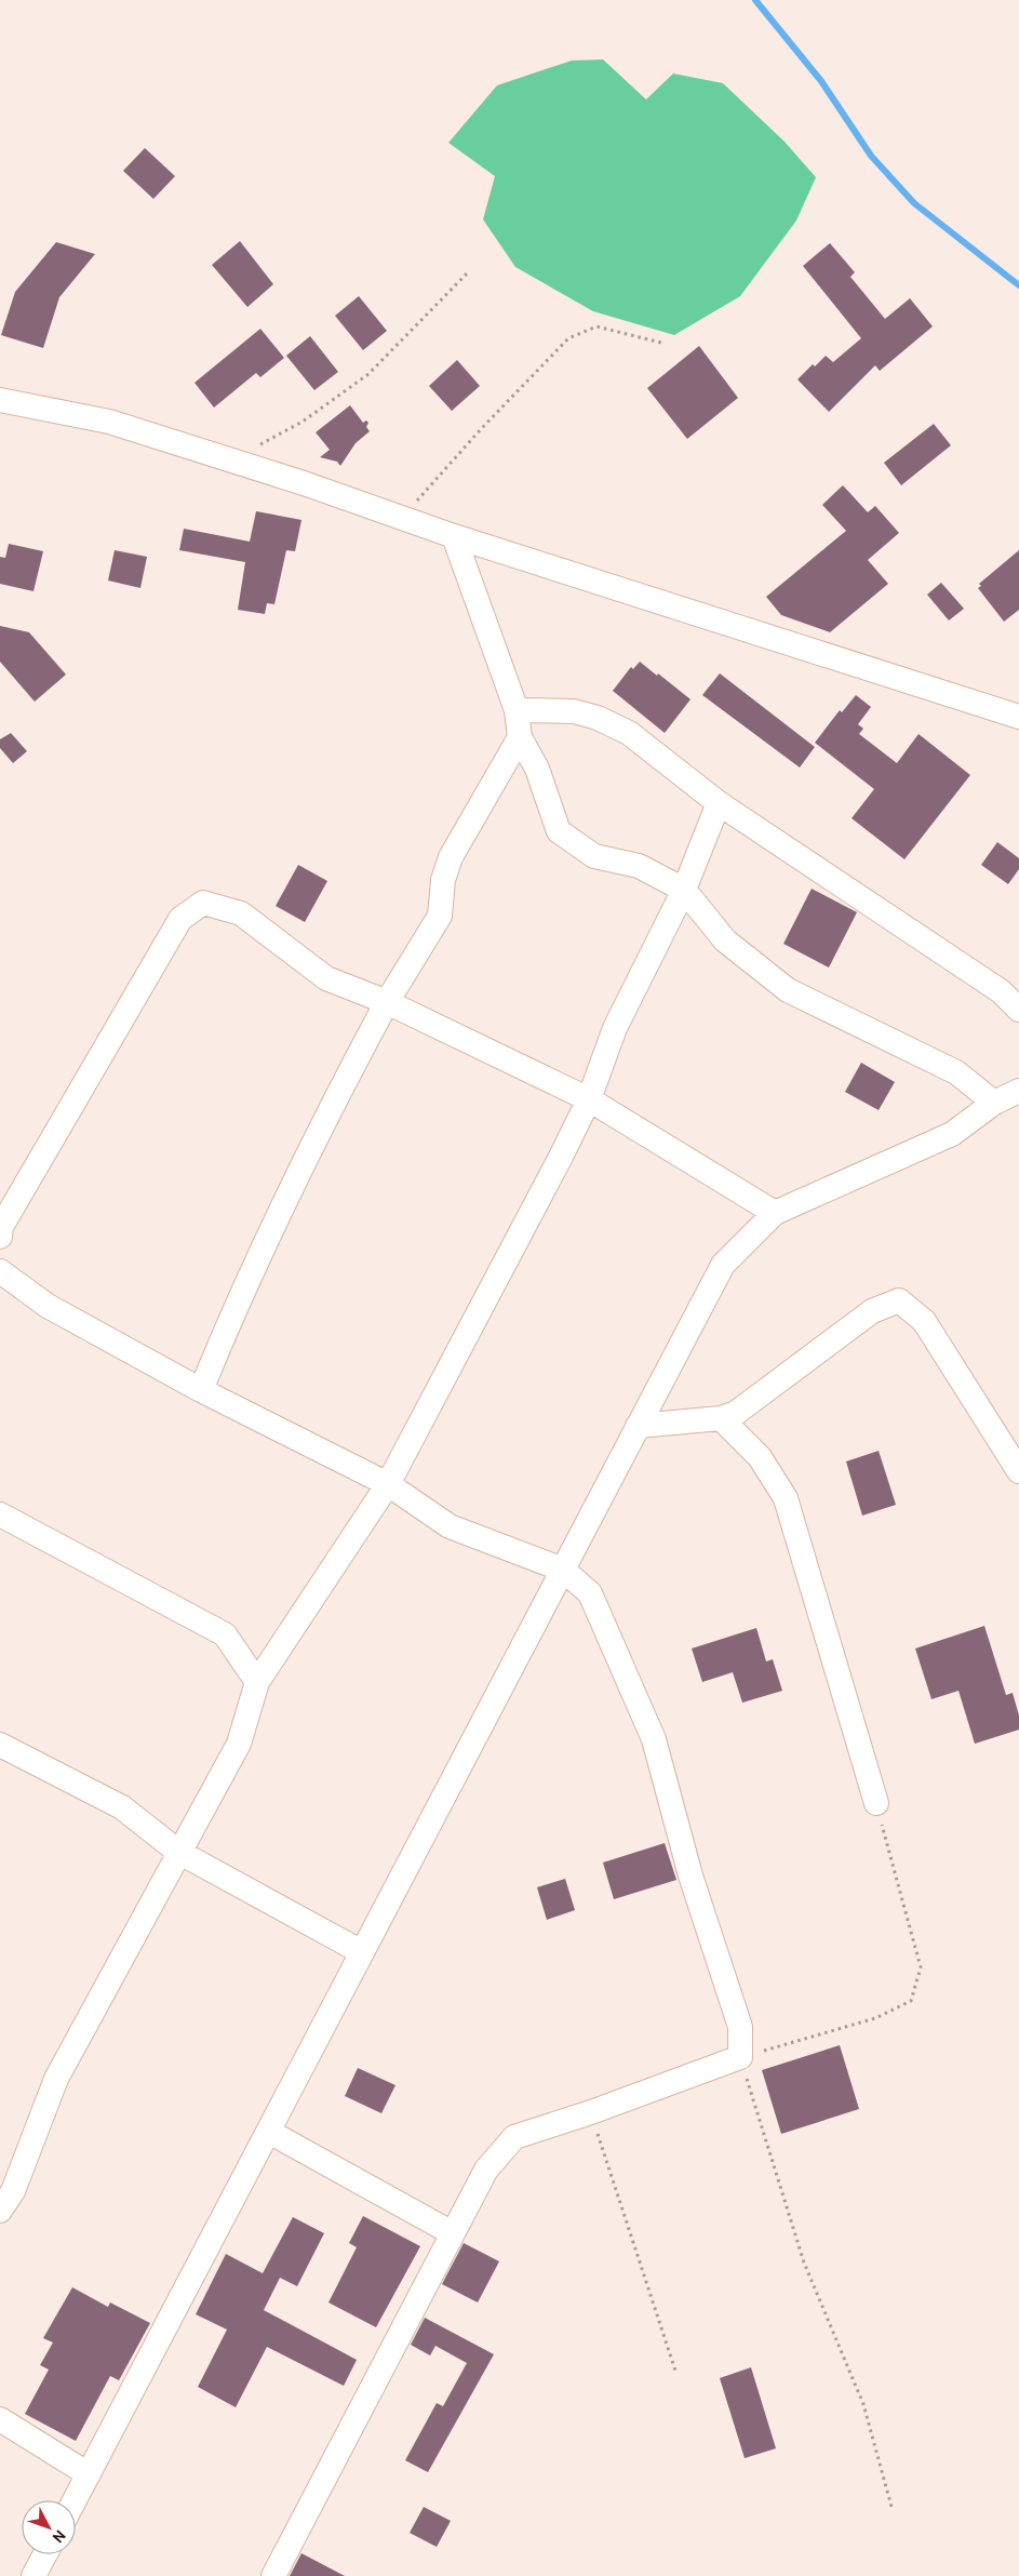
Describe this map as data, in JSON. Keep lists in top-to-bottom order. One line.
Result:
{"north":"bottom right"}
